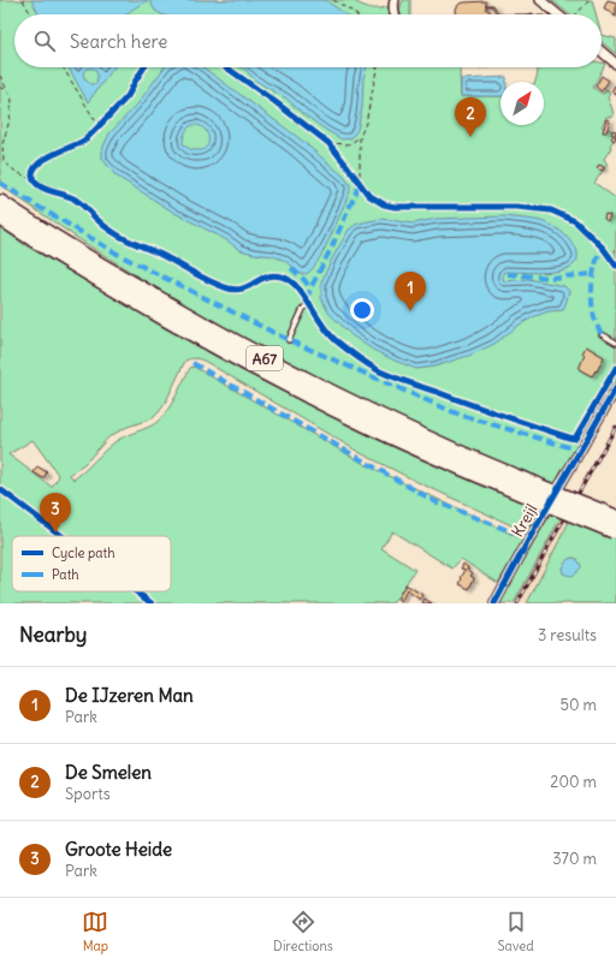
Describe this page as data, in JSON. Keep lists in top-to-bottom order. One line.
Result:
{"streets":{"highway":["A67"],"street":["Kreijl"]},"legend":["Cycle path","Path"],"north":"top right","page":{"search":"Search here","pins":["2","1","3"],"heading":["Nearby","3 results"],"list":[{"mark":"1","name":"De IJzeren Man","note":"Park","value":"50 m"},{"mark":"2","name":"De Smelen","note":"Sports","value":"200 m"},{"mark":"3","name":"Groote Heide","note":"Park","value":"370 m"}],"nav":["Map","Directions","Saved"]}}
